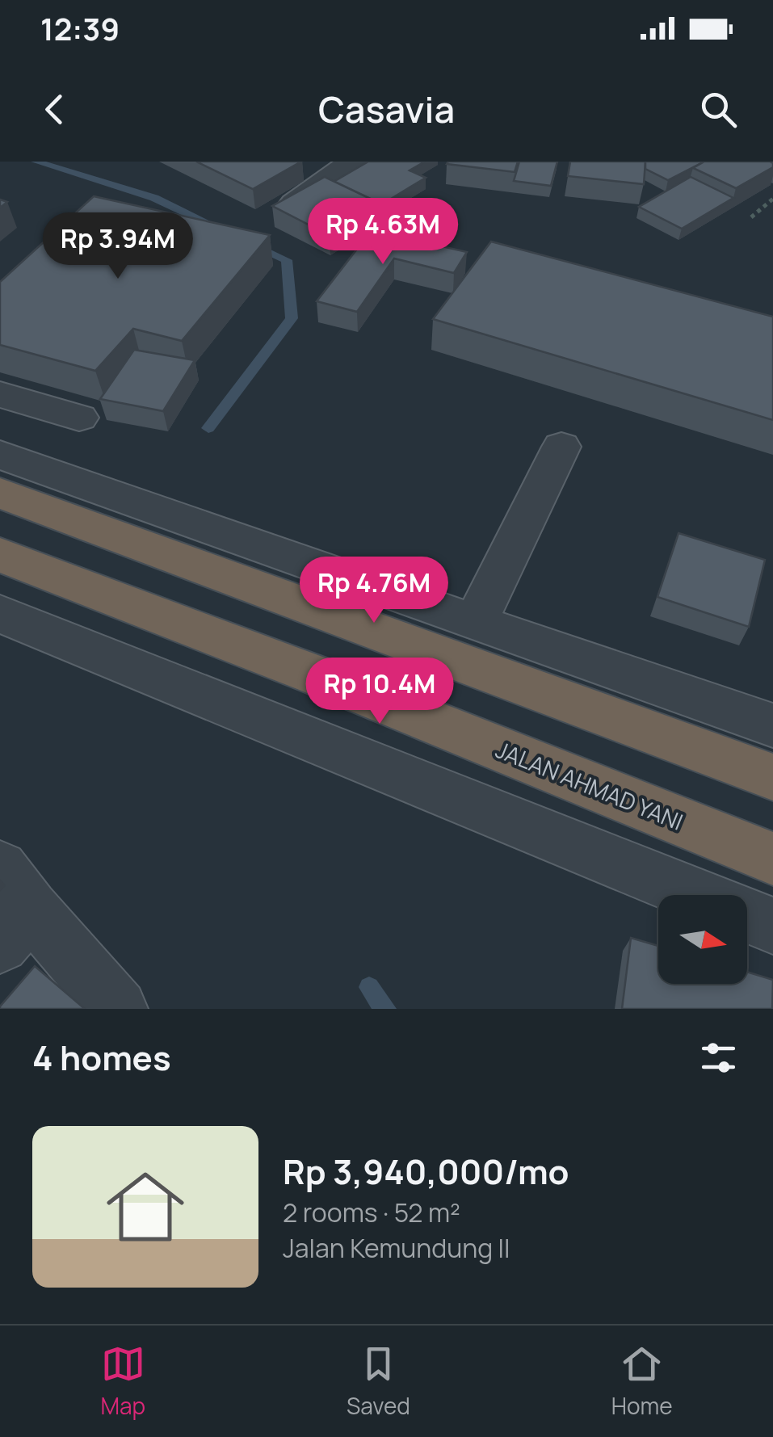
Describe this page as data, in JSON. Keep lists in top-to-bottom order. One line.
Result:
{"streets":{"highway":["JALAN AHMAD YANI"]},"north":"right","page":{"status":"12:39","header":"Casavia","price":["Rp 4.63M","Rp 3.94M","Rp 4.76M","Rp 10.4M"],"heading":"4 homes","list":[{"name":"Rp 3,940,000/mo","note":"2 rooms · 52 m² · Jalan Kemundung II"}],"tabs":["Map","Saved","Home"]}}
